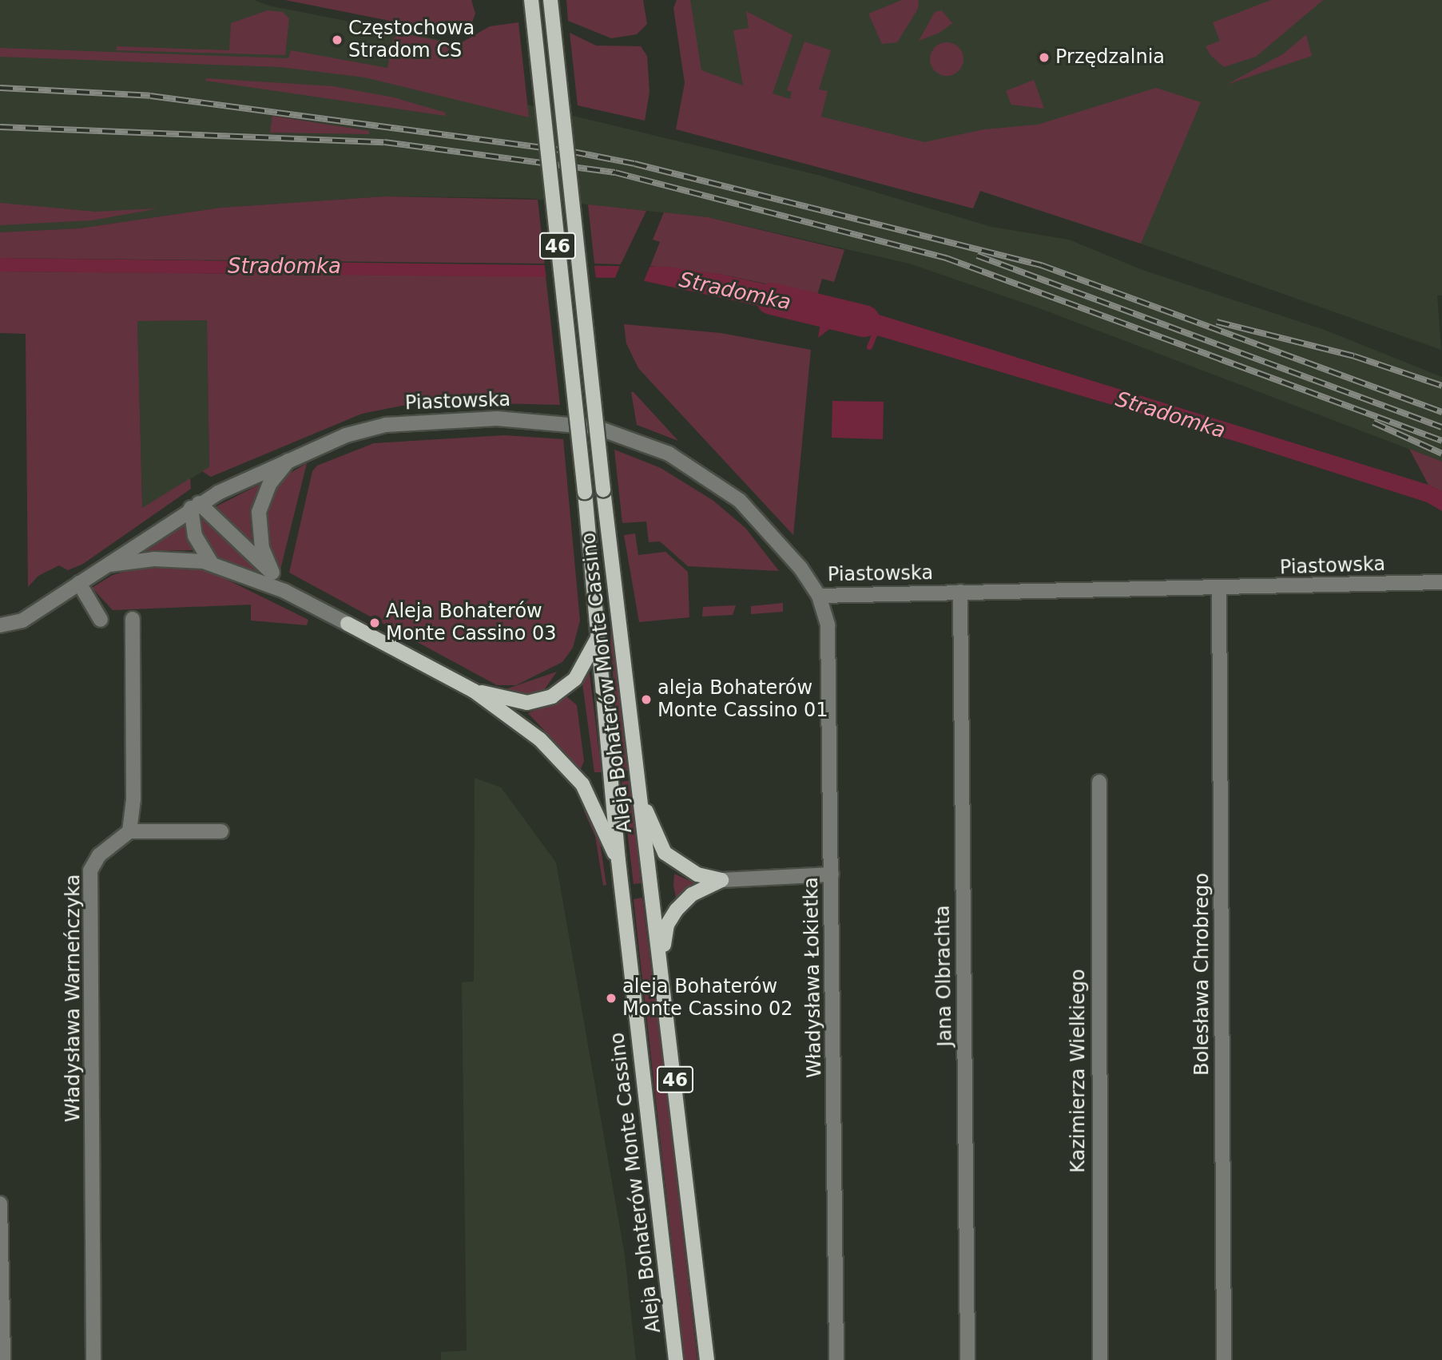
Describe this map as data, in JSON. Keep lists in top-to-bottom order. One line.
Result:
{"streets":{"main road":["46","Aleja Bohaterów Monte Cassino"],"street":["Piastowska","Bolesława Chrobrego","Jana Olbrachta","Władysława Łokietka","Władysława Warneńczyka","Kazimierza Wielkiego"]},"crossings":[["Piastowska","Bolesława Chrobrego"],["Piastowska","Jana Olbrachta"],["Piastowska","Władysława Łokietka"]],"water":["Stradomka"],"places":["Częstochowa Stradom CS","Przędzalnia","Aleja Bohaterów Monte Cassino 03","aleja Bohaterów Monte Cassino 01","aleja Bohaterów Monte Cassino 02"]}
